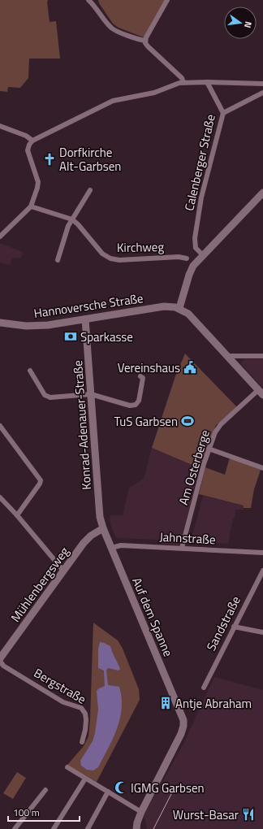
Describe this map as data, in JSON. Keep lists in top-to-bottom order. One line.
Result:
{"streets":{"street":["Calenberger Straße","Kirchweg","Hannoversche Straße","Konrad-Adenauer-Straße","Am Osterberge","Jahnstraße","Mühlenbergsweg","Auf dem Spanne","Sandstraße","Bergstraße"]},"crossings":[["Hannoversche Straße","Konrad-Adenauer-Straße"],["Konrad-Adenauer-Straße","Mühlenbergsweg"],["Konrad-Adenauer-Straße","Auf dem Spanne"],["Am Osterberge","Jahnstraße"],["Jahnstraße","Auf dem Spanne"],["Mühlenbergsweg","Auf dem Spanne"]],"places":{"church":["Dorfkirche Alt-Garbsen"],"bank":["Sparkasse"],"public building":["Vereinshaus"],"sports":["TuS Garbsen"],"building":["Antje Abraham"],"mosque":["IGMG Garbsen"],"restaurant":["Wurst-Basar"]},"scale_bar":"100 m","north":"right"}
